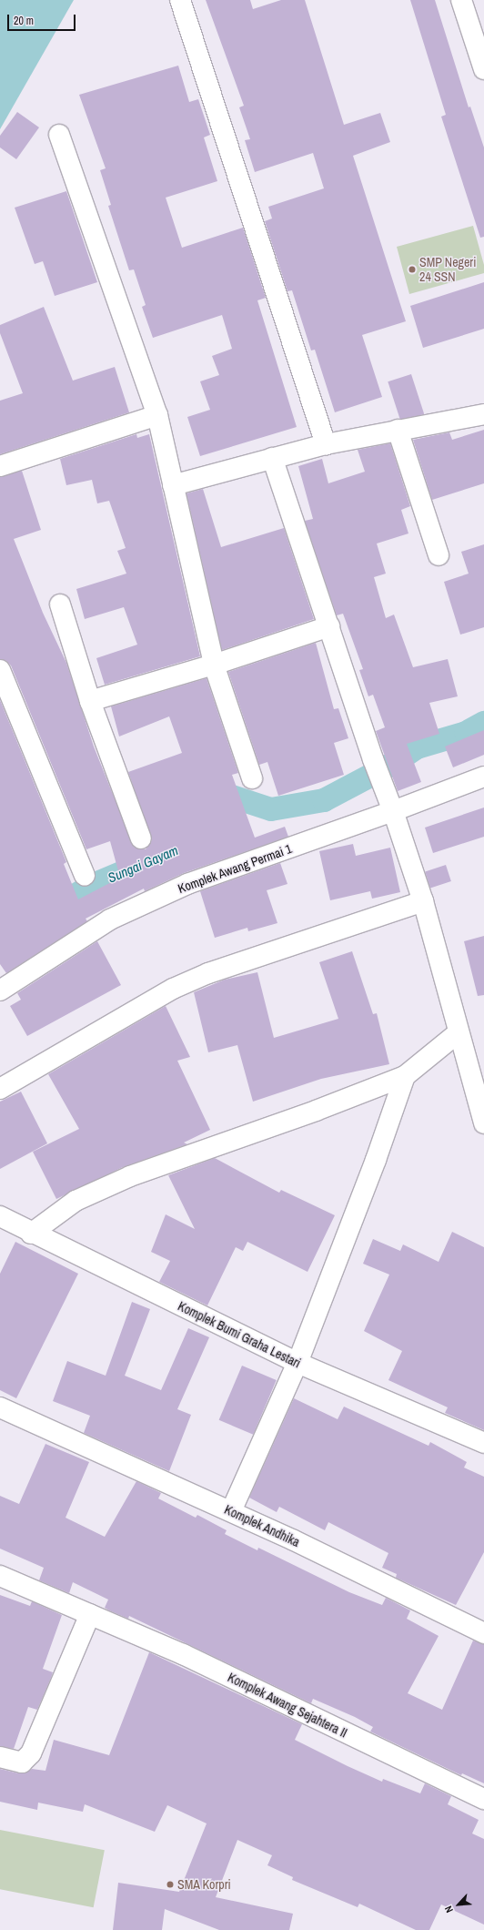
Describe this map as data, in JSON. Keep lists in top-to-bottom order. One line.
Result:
{"streets":{"street":["Komplek Awang Permai 1","Komplek Bumi Graha Lestari","Komplek Andhika","Komplek Awang Sejahtera II"]},"water":["Sungai Gayam"],"places":["SMP Negeri 24 SSN","SMA Korpri"],"scale_bar":"20 m","north":"bottom left"}
